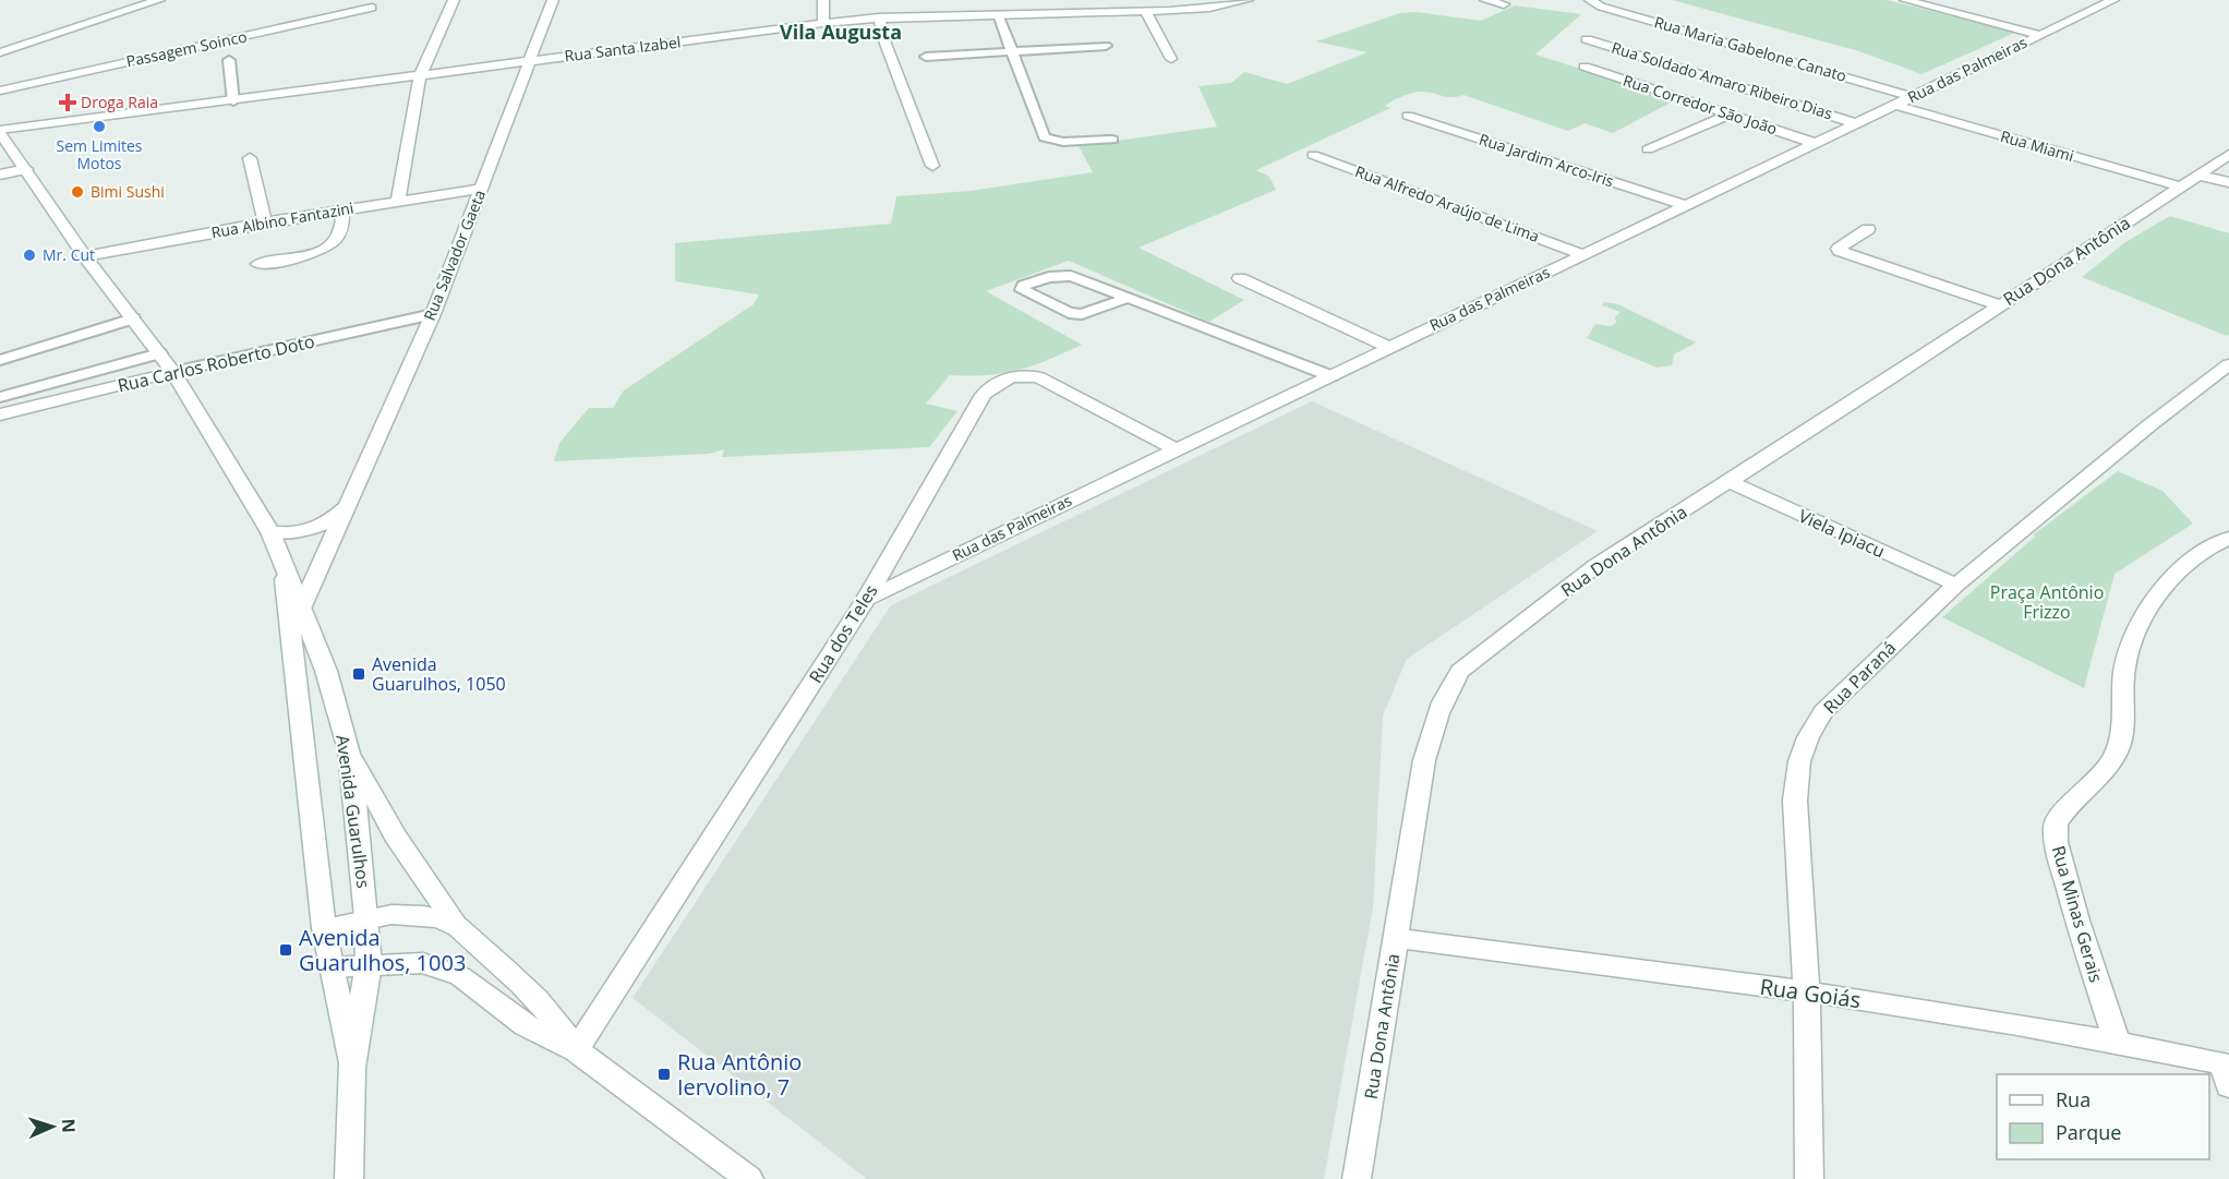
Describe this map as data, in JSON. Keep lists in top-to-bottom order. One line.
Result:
{"streets":{"street":["Passagem Soinco","Rua Santa Izabel","Rua Maria Gabelone Canato","Rua das Palmeiras","Rua Soldado Amaro Ribeiro Dias","Rua Corredor São João","Rua Miami","Rua Jardim Arco-Iris","Rua Alfredo Araújo de Lima","Rua Albino Fantazini","Rua Salvador Gaeta","Rua Dona Antônia","Rua Carlos Roberto Doto","Viela Ipiacu","Rua dos Teles","Rua Paraná","Avenida Guarulhos","Rua Minas Gerais","Rua Goiás"]},"crossings":[["Rua Santa Izabel","Rua Salvador Gaeta"],["Rua Santa Izabel","Avenida Guarulhos"],["Rua Maria Gabelone Canato","Rua das Palmeiras"],["Rua das Palmeiras","Rua Soldado Amaro Ribeiro Dias"],["Rua das Palmeiras","Rua Corredor São João"],["Rua das Palmeiras","Rua Miami"],["Rua das Palmeiras","Rua Jardim Arco-Iris"],["Rua das Palmeiras","Rua Alfredo Araújo de Lima"],["Rua das Palmeiras","Rua dos Teles"],["Rua Miami","Rua Dona Antônia"],["Rua Albino Fantazini","Rua Salvador Gaeta"],["Rua Albino Fantazini","Avenida Guarulhos"],["Rua Salvador Gaeta","Rua Carlos Roberto Doto"],["Rua Salvador Gaeta","Avenida Guarulhos"],["Rua Dona Antônia","Viela Ipiacu"],["Rua Dona Antônia","Rua Goiás"],["Rua Carlos Roberto Doto","Avenida Guarulhos"],["Viela Ipiacu","Rua Paraná"],["Rua Paraná","Rua Goiás"],["Rua Minas Gerais","Rua Goiás"]],"districts":["Vila Augusta"],"parks":["Praça Antônio Frizzo"],"places":{"health":["Droga Raia"],"other":["Sem Limites Motos","Bimi Sushi","Mr. Cut"],"transit":["Avenida Guarulhos, 1050","Avenida Guarulhos, 1003","Rua Antônio Iervolino, 7"]},"legend":["Rua","Parque"],"north":"right"}
